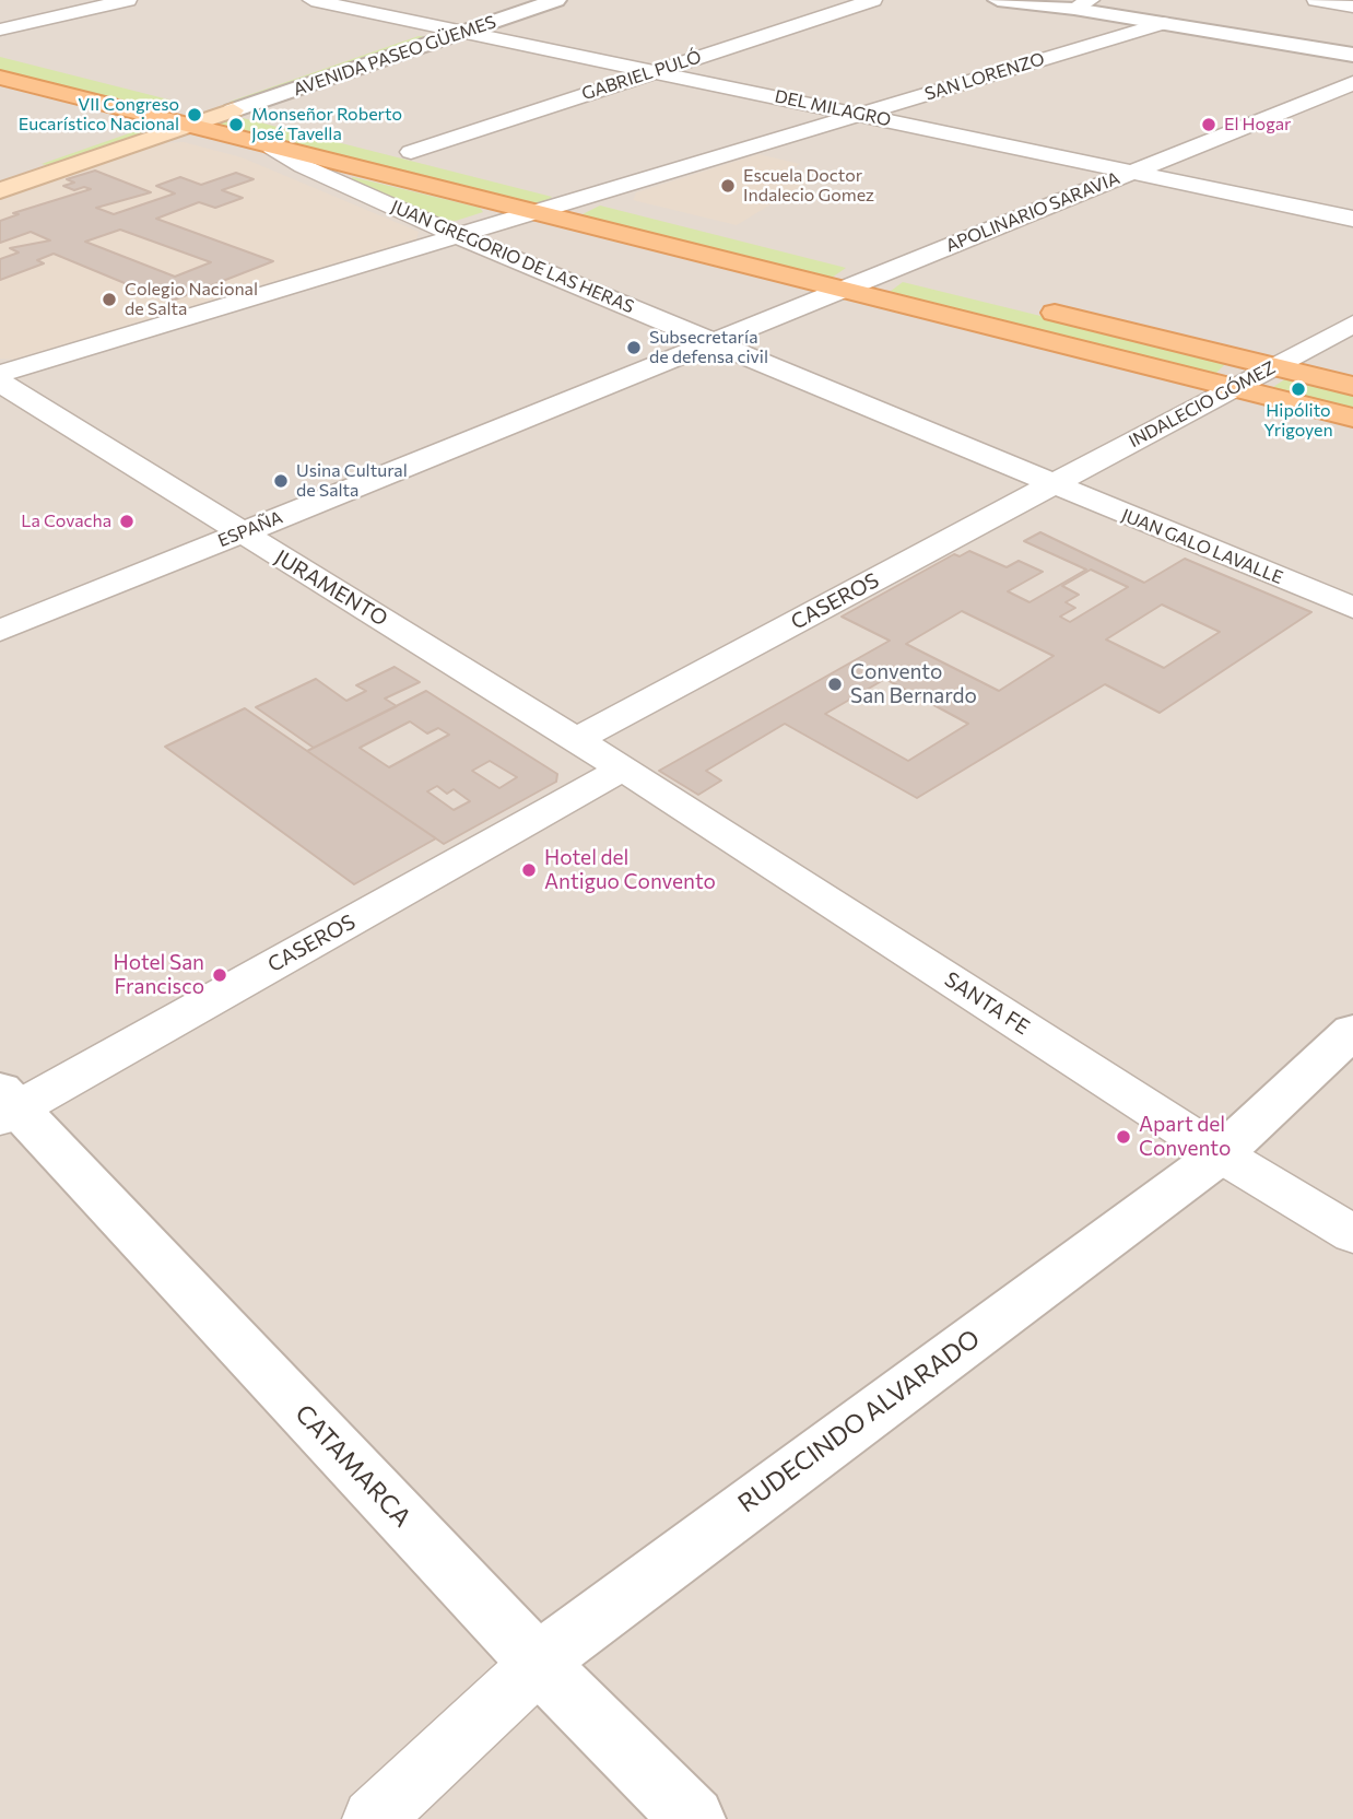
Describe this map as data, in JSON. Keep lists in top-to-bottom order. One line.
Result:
{"streets":{"street":["AVENIDA PASEO GÜEMES","GABRIEL PULÓ","SAN LORENZO","DEL MILAGRO","APOLINARIO SARAVIA","JUAN GREGORIO DE LAS HERAS","INDALECIO GÓMEZ","ESPAÑA","JUAN GALO LAVALLE","JURAMENTO","CASEROS","SANTA FE","RUDECINDO ALVARADO","CATAMARCA"]},"crossings":[["AVENIDA PASEO GÜEMES","DEL MILAGRO"],["GABRIEL PULÓ","DEL MILAGRO"],["SAN LORENZO","DEL MILAGRO"],["SAN LORENZO","JUAN GREGORIO DE LAS HERAS"],["DEL MILAGRO","APOLINARIO SARAVIA"],["APOLINARIO SARAVIA","JUAN GREGORIO DE LAS HERAS"],["APOLINARIO SARAVIA","ESPAÑA"],["JUAN GREGORIO DE LAS HERAS","INDALECIO GÓMEZ"],["JUAN GREGORIO DE LAS HERAS","ESPAÑA"],["JUAN GREGORIO DE LAS HERAS","JUAN GALO LAVALLE"],["JUAN GREGORIO DE LAS HERAS","CASEROS"],["INDALECIO GÓMEZ","JUAN GALO LAVALLE"],["INDALECIO GÓMEZ","CASEROS"],["ESPAÑA","JURAMENTO"],["JUAN GALO LAVALLE","CASEROS"],["JURAMENTO","CASEROS"],["JURAMENTO","SANTA FE"],["CASEROS","SANTA FE"],["CASEROS","CATAMARCA"],["SANTA FE","RUDECINDO ALVARADO"],["RUDECINDO ALVARADO","CATAMARCA"]],"places":["VII Congreso Eucarístico Nacional","Monseñor Roberto José Tavella","El Hogar","Escuela Doctor Indalecio Gomez","Colegio Nacional de Salta","Subsecretaría de defensa civil","Hipólito Yrigoyen","Usina Cultural de Salta","La Covacha","Convento San Bernardo","Hotel del Antiguo Convento","Hotel San Francisco","Apart del Convento"]}
